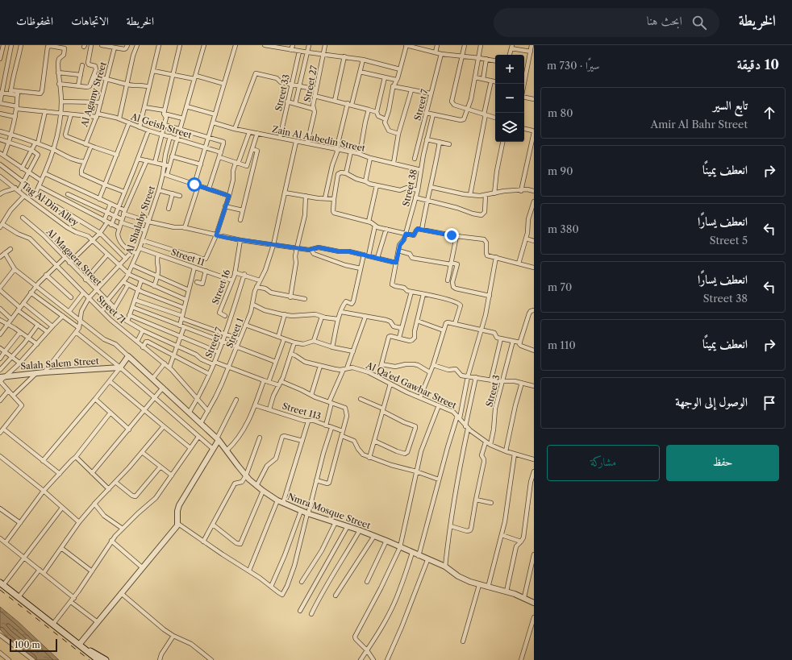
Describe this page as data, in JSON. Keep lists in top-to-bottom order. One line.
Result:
{"streets":{"street":["Street 27","Street 33","Al Agamy Street","Street 7","Al Geish Street","Zain Al Aabedin Street","Street 38","Tag Al Din Alley","Al Shalaby Street","Al Magaera Street","Street 11","Street 16","Street 71","Street 1","Salah Salem Street","Al Qa'ed Gawhar Street","Street 3","Street 113","Nmra Mosque Street"]},"crossings":[["Street 27","Zain Al Aabedin Street"],["Street 33","Zain Al Aabedin Street"],["Al Agamy Street","Al Geish Street"],["Street 7","Street 71"],["Street 7","Nmra Mosque Street"],["Al Geish Street","Al Shalaby Street"],["Zain Al Aabedin Street","Street 38"],["Zain Al Aabedin Street","Street 1"],["Tag Al Din Alley","Al Shalaby Street"],["Al Shalaby Street","Al Magaera Street"],["Al Shalaby Street","Street 11"],["Al Shalaby Street","Street 71"],["Street 11","Street 16"],["Street 71","Street 1"],["Street 1","Nmra Mosque Street"],["Al Qa'ed Gawhar Street","Street 3"]],"scale_bar":"100 m","page":{"header":"الخريطة","search":"ابحث هنا","nav":["الخريطة","الاتجاهات","المحفوظات"],"heading":["10 دقيقة","سيرًا · 730 m"],"map_buttons":["+","−"],"list":[["تابع السير","Amir Al Bahr Street","80 m"],["انعطف يمينًا","90 m"],["انعطف يسارًا","Street 5","380 m"],["انعطف يسارًا","Street 38","70 m"],["انعطف يمينًا","110 m"],"الوصول إلى الوجهة"],"buttons":["حفظ","مشاركة"],"scale":"100 m"}}
